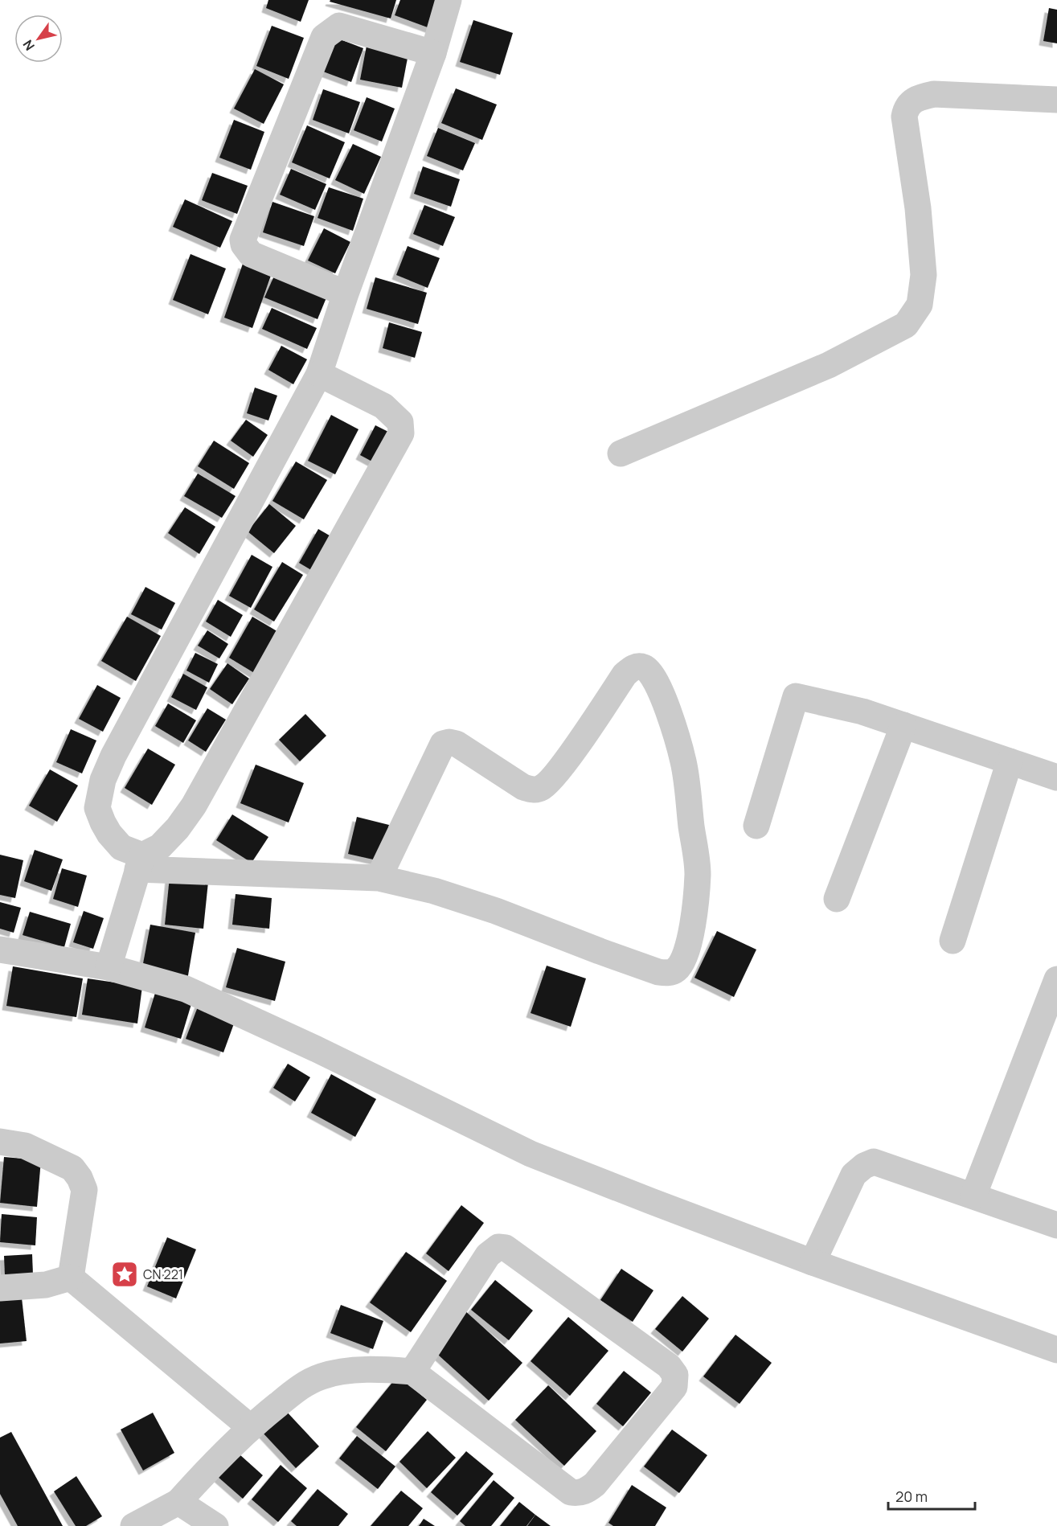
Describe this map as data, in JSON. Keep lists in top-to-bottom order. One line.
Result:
{"places":{"place":["CN 221"]},"scale_bar":"20 m","north":"bottom left"}
